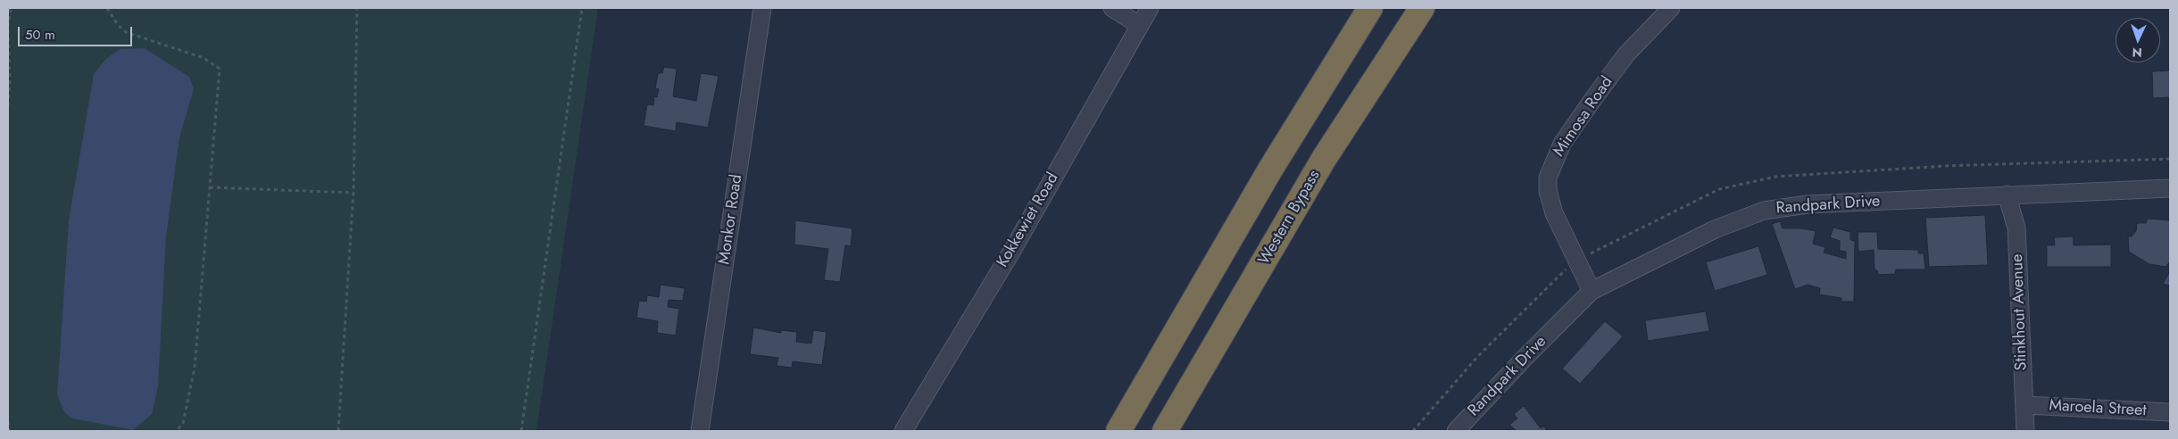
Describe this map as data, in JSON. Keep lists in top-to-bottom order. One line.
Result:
{"streets":{"highway":["Western Bypass"],"street":["Mimosa Road","Randpark Drive","Monkor Road","Kokkewiet Road","Stinkhout Avenue","Maroela Street"]},"crossings":[["Mimosa Road","Randpark Drive"],["Randpark Drive","Stinkhout Avenue"],["Stinkhout Avenue","Maroela Street"]],"scale_bar":"50 m","north":"bottom"}
